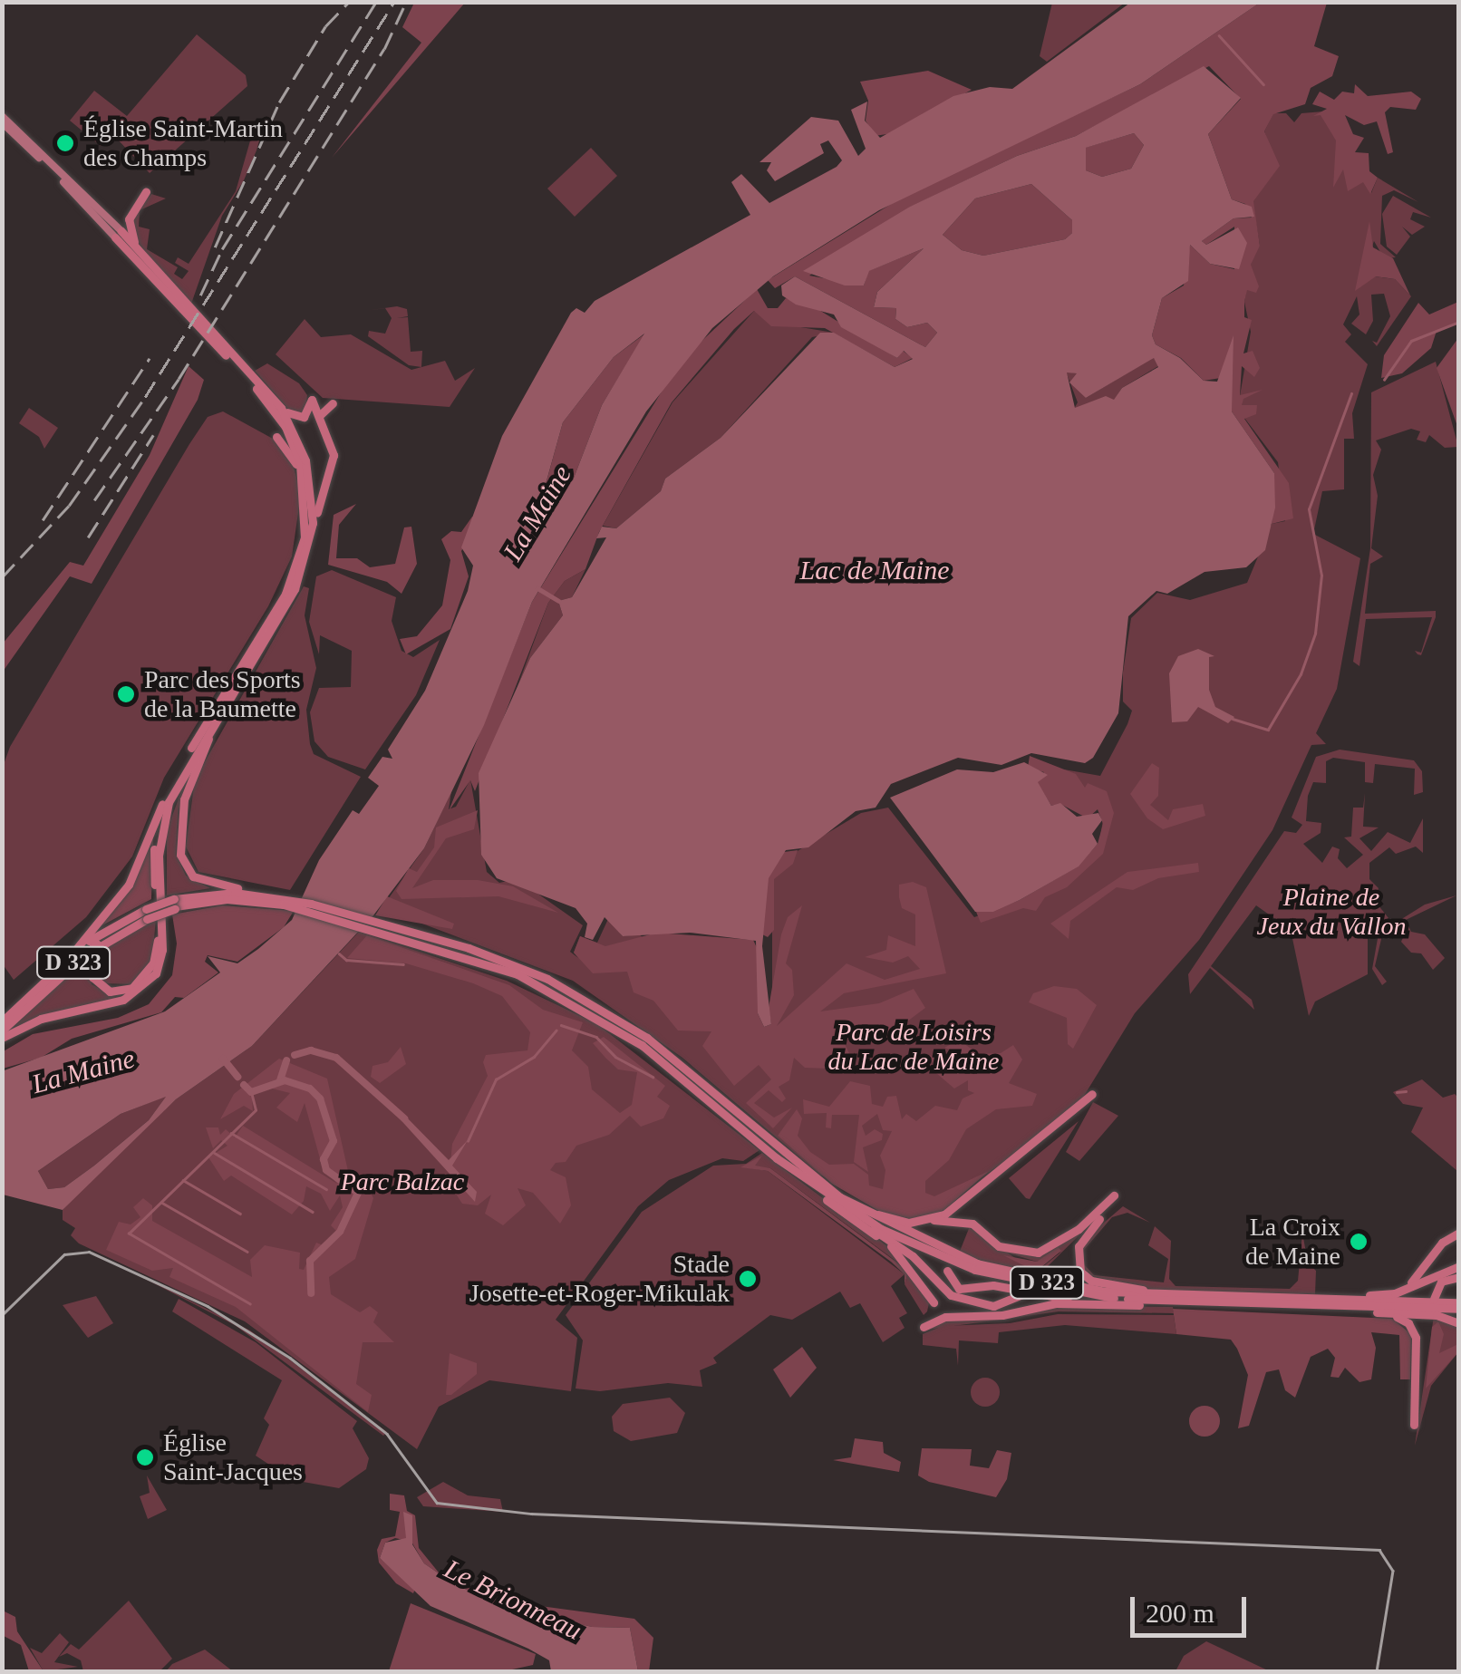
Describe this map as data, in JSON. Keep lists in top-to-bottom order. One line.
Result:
{"streets":{"highway":["D 323"]},"water":["La Maine","Lac de Maine","Le Brionneau"],"parks":["Plaine de Jeux du Vallon","Parc de Loisirs du Lac de Maine","Parc Balzac"],"places":["Église Saint-Martin des Champs","Parc des Sports de la Baumette","La Croix de Maine","Stade Josette-et-Roger-Mikulak","Église Saint-Jacques"],"scale_bar":"200 m"}
